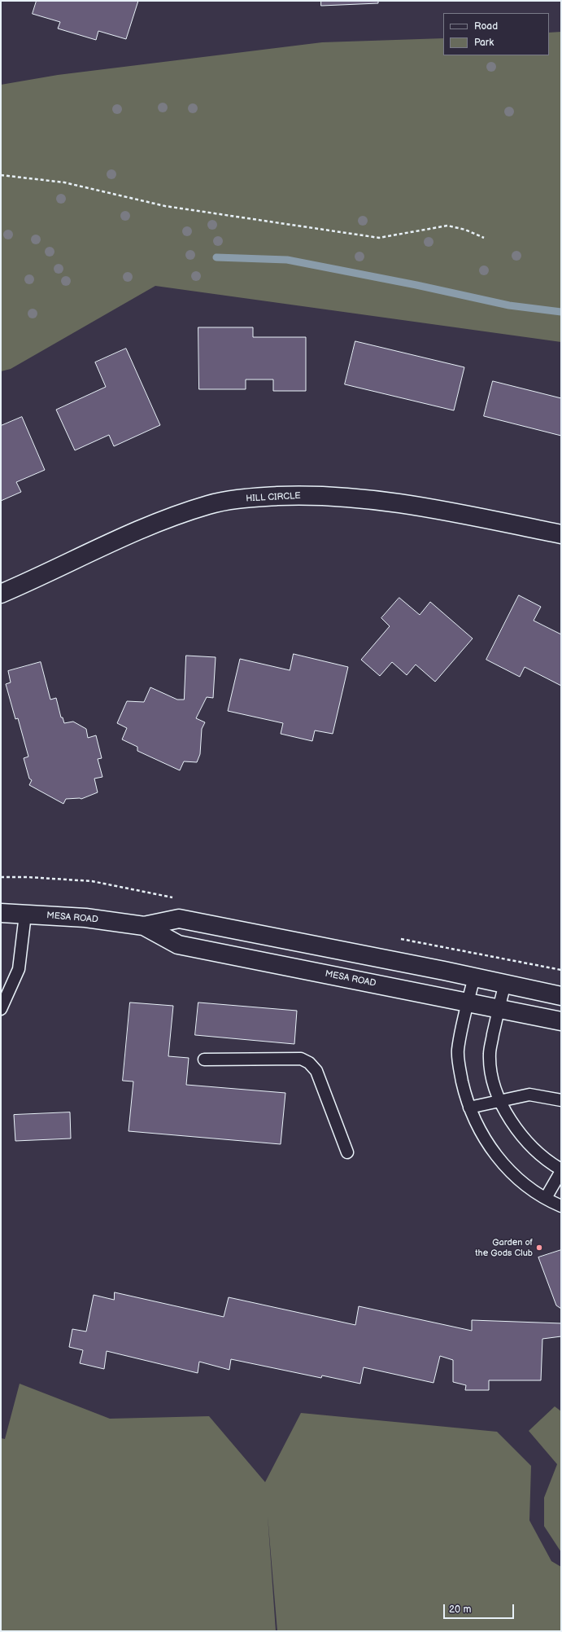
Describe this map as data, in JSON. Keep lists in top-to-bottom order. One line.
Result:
{"streets":{"main road":["HILL CIRCLE","MESA ROAD"]},"places":["Garden of the Gods Club"],"legend":["Road","Park"],"scale_bar":"20 m"}
